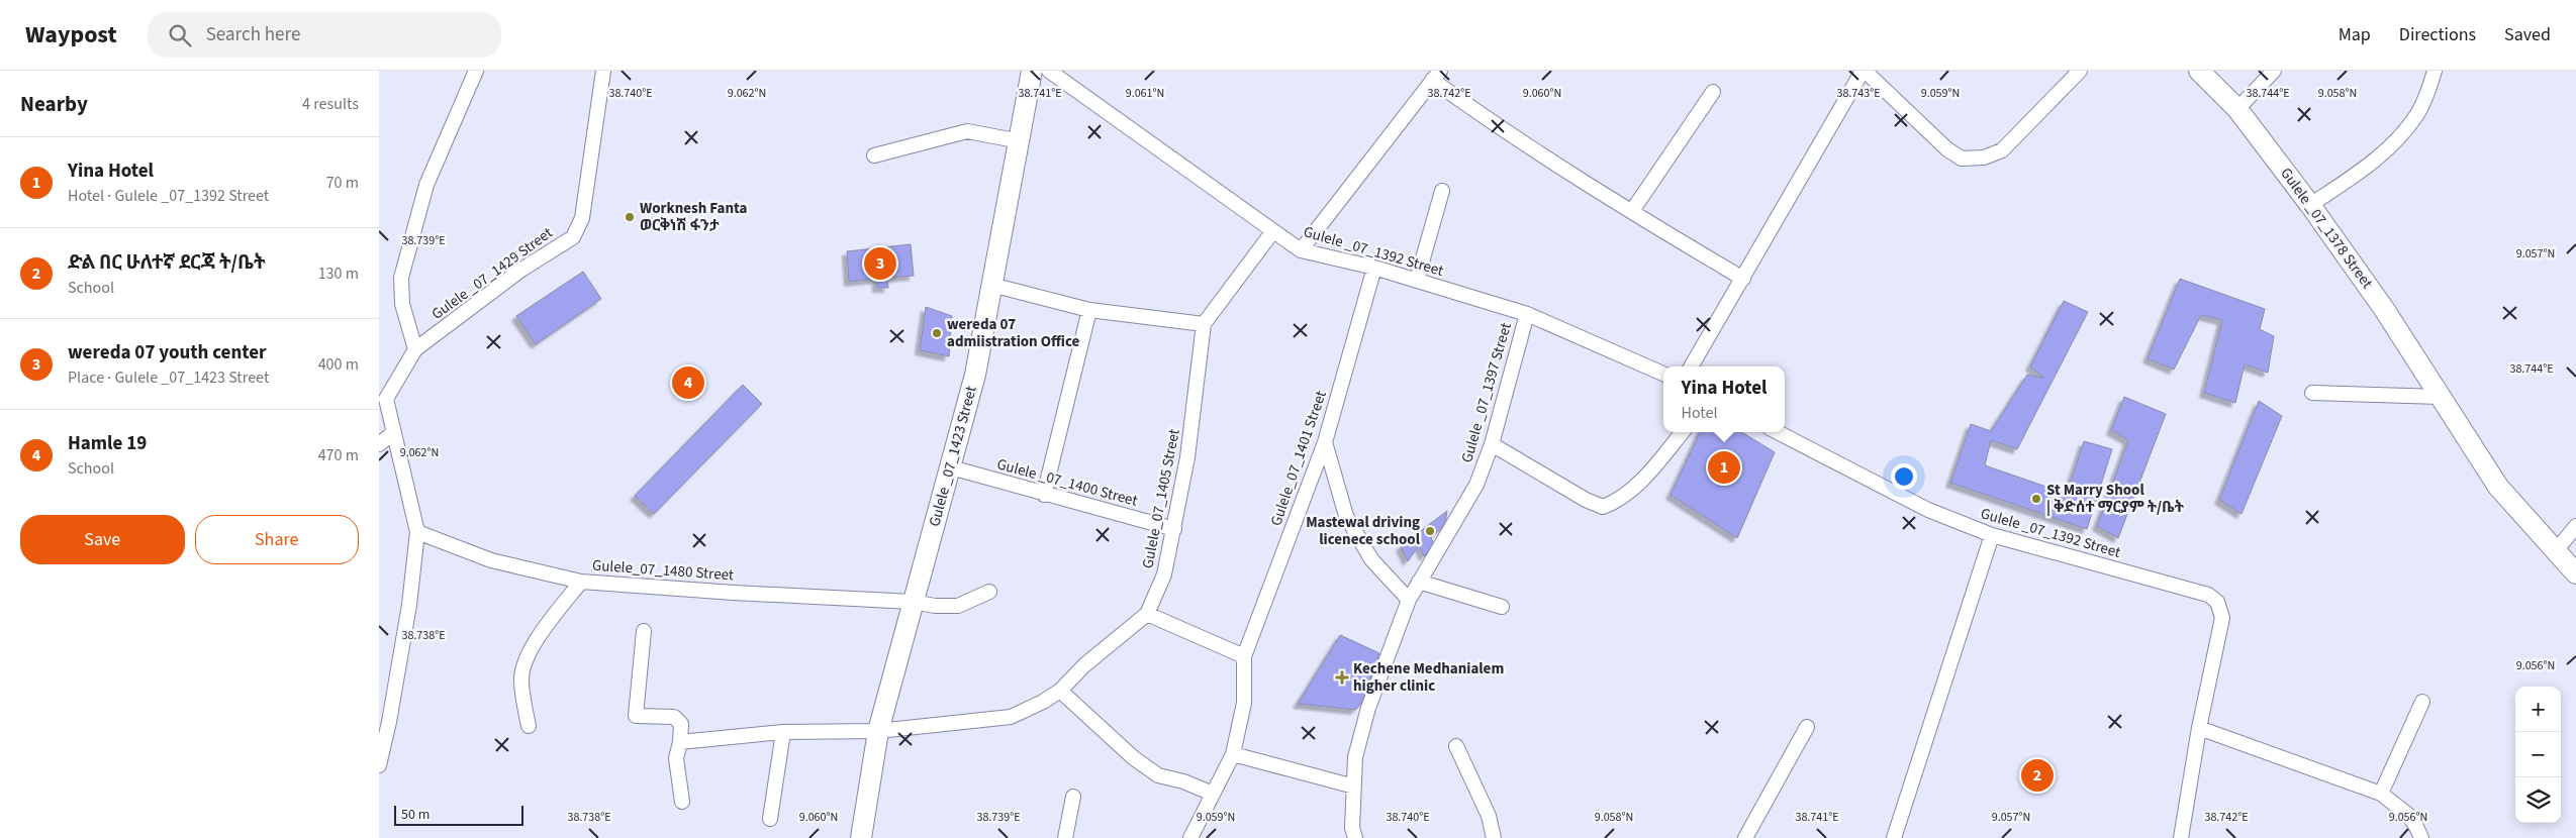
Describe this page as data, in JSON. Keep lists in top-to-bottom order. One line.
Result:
{"streets":{"main road":["Gulele _07_1378 Street","Gulele _07_1423 Street"],"street":["Gulele _07_1392 Street","Gulele _07_1429 Street","Gulele _07_1397 Street","Gulele_07_1401 Street","Gulele _07_1400 Street","Gulele_07_1405 Street","Gulele_07_1480 Street"]},"crossings":[["Gulele _07_1392 Street","Gulele _07_1397 Street"],["Gulele _07_1392 Street","Gulele_07_1401 Street"],["Gulele _07_1423 Street","Gulele _07_1400 Street"],["Gulele _07_1423 Street","Gulele_07_1405 Street"],["Gulele _07_1423 Street","Gulele_07_1480 Street"],["Gulele _07_1400 Street","Gulele_07_1405 Street"]],"places":{"other":["Worknesh Fanta ወርቅነሽ ፋንታ","wereda 07 admiistration Office","St Marry Shool | ቅድሰተ ማርያም ት/ቤት","Mastewal driving licenece school"],"health":["Kechene Medhanialem higher clinic"]},"scale_bar":"50 m","page":{"header":"Waypost","search":"Search here","nav":["Map","Directions","Saved"],"heading":["Nearby","4 results"],"list":[{"mark":"1","name":"Yina Hotel","note":"Hotel · Gulele _07_1392 Street","value":"70 m"},{"mark":"2","name":"ድል በር ሁለተኛ ደርጃ ት/ቤት","note":"School","value":"130 m"},{"mark":"3","name":"wereda 07 youth center","note":"Place · Gulele _07_1423 Street","value":"400 m"},{"mark":"4","name":"Hamle 19","note":"School","value":"470 m"}],"pins":["3","4","1","2"],"popup":["Yina Hotel","Hotel"],"buttons":["Save","Share"],"map_buttons":["+","−"],"scale":"50 m"},"coordinates":["38.740°E","38.741°E","38.742°E","38.743°E","38.744°E","9.062°N","9.061°N","9.060°N","9.059°N","9.058°N","38.739°E","9.057°N","38.738°E","9.056°N"]}
